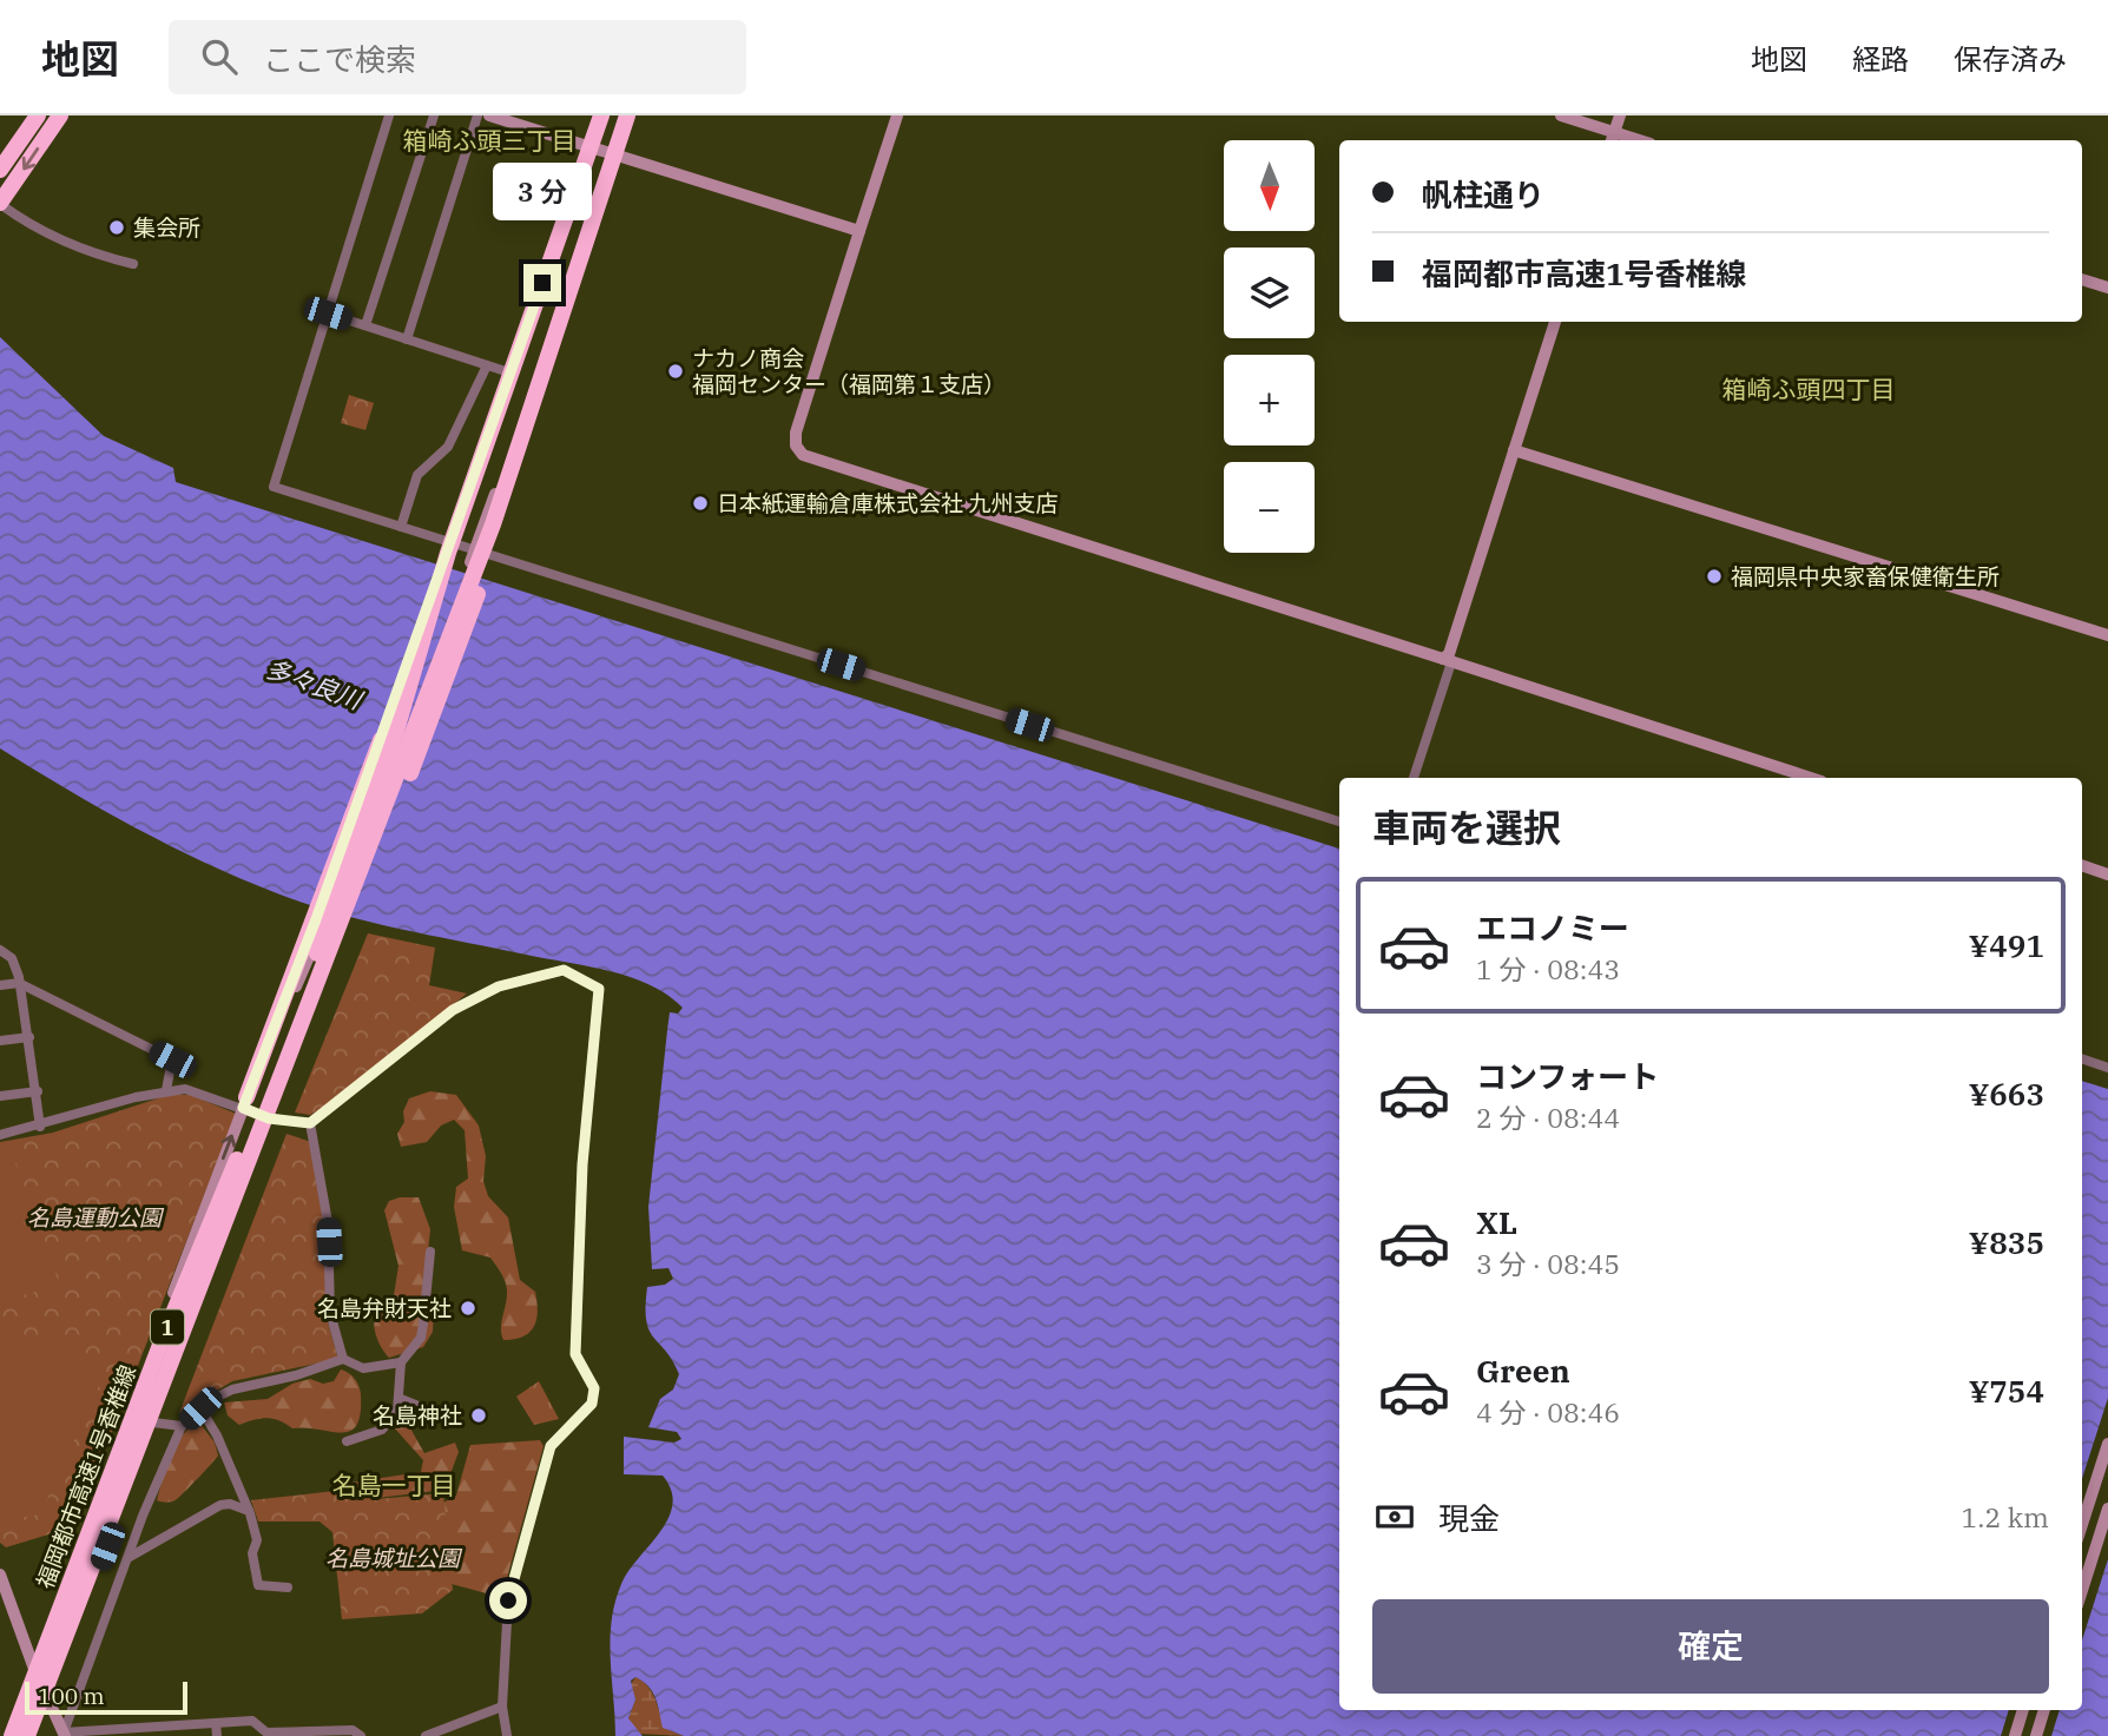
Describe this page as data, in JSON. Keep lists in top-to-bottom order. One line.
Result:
{"streets":{"highway":["1","福岡都市高速1号香椎線"]},"districts":["箱崎ふ頭三丁目","箱崎ふ頭四丁目","名島一丁目"],"water":["多々良川"],"parks":["名島運動公園","名島城址公園"],"places":["集会所","ナカノ商会 福岡センター（福岡第１支店）","日本紙運輸倉庫株式会社 九州支店","福岡県中央家畜保健衛生所","名島弁財天社","名島神社"],"scale_bar":"100 m","north":"bottom","page":{"header":"地図","search":"ここで検索","nav":["地図","経路","保存済み"],"map_buttons":["+","−"],"banner":["帆柱通り","福岡都市高速1号香椎線"],"bubble":"3 分","heading":"車両を選択","list":[{"name":"エコノミー","note":"1 分 · 08:43","value":"¥491"},{"name":"コンフォート","note":"2 分 · 08:44","value":"¥663"},{"name":"XL","note":"3 分 · 08:45","value":"¥835"},{"name":"Green","note":"4 分 · 08:46","value":"¥754"}],"pay":["現金","1.2 km"],"buttons":"確定","scale":"100 m"}}
